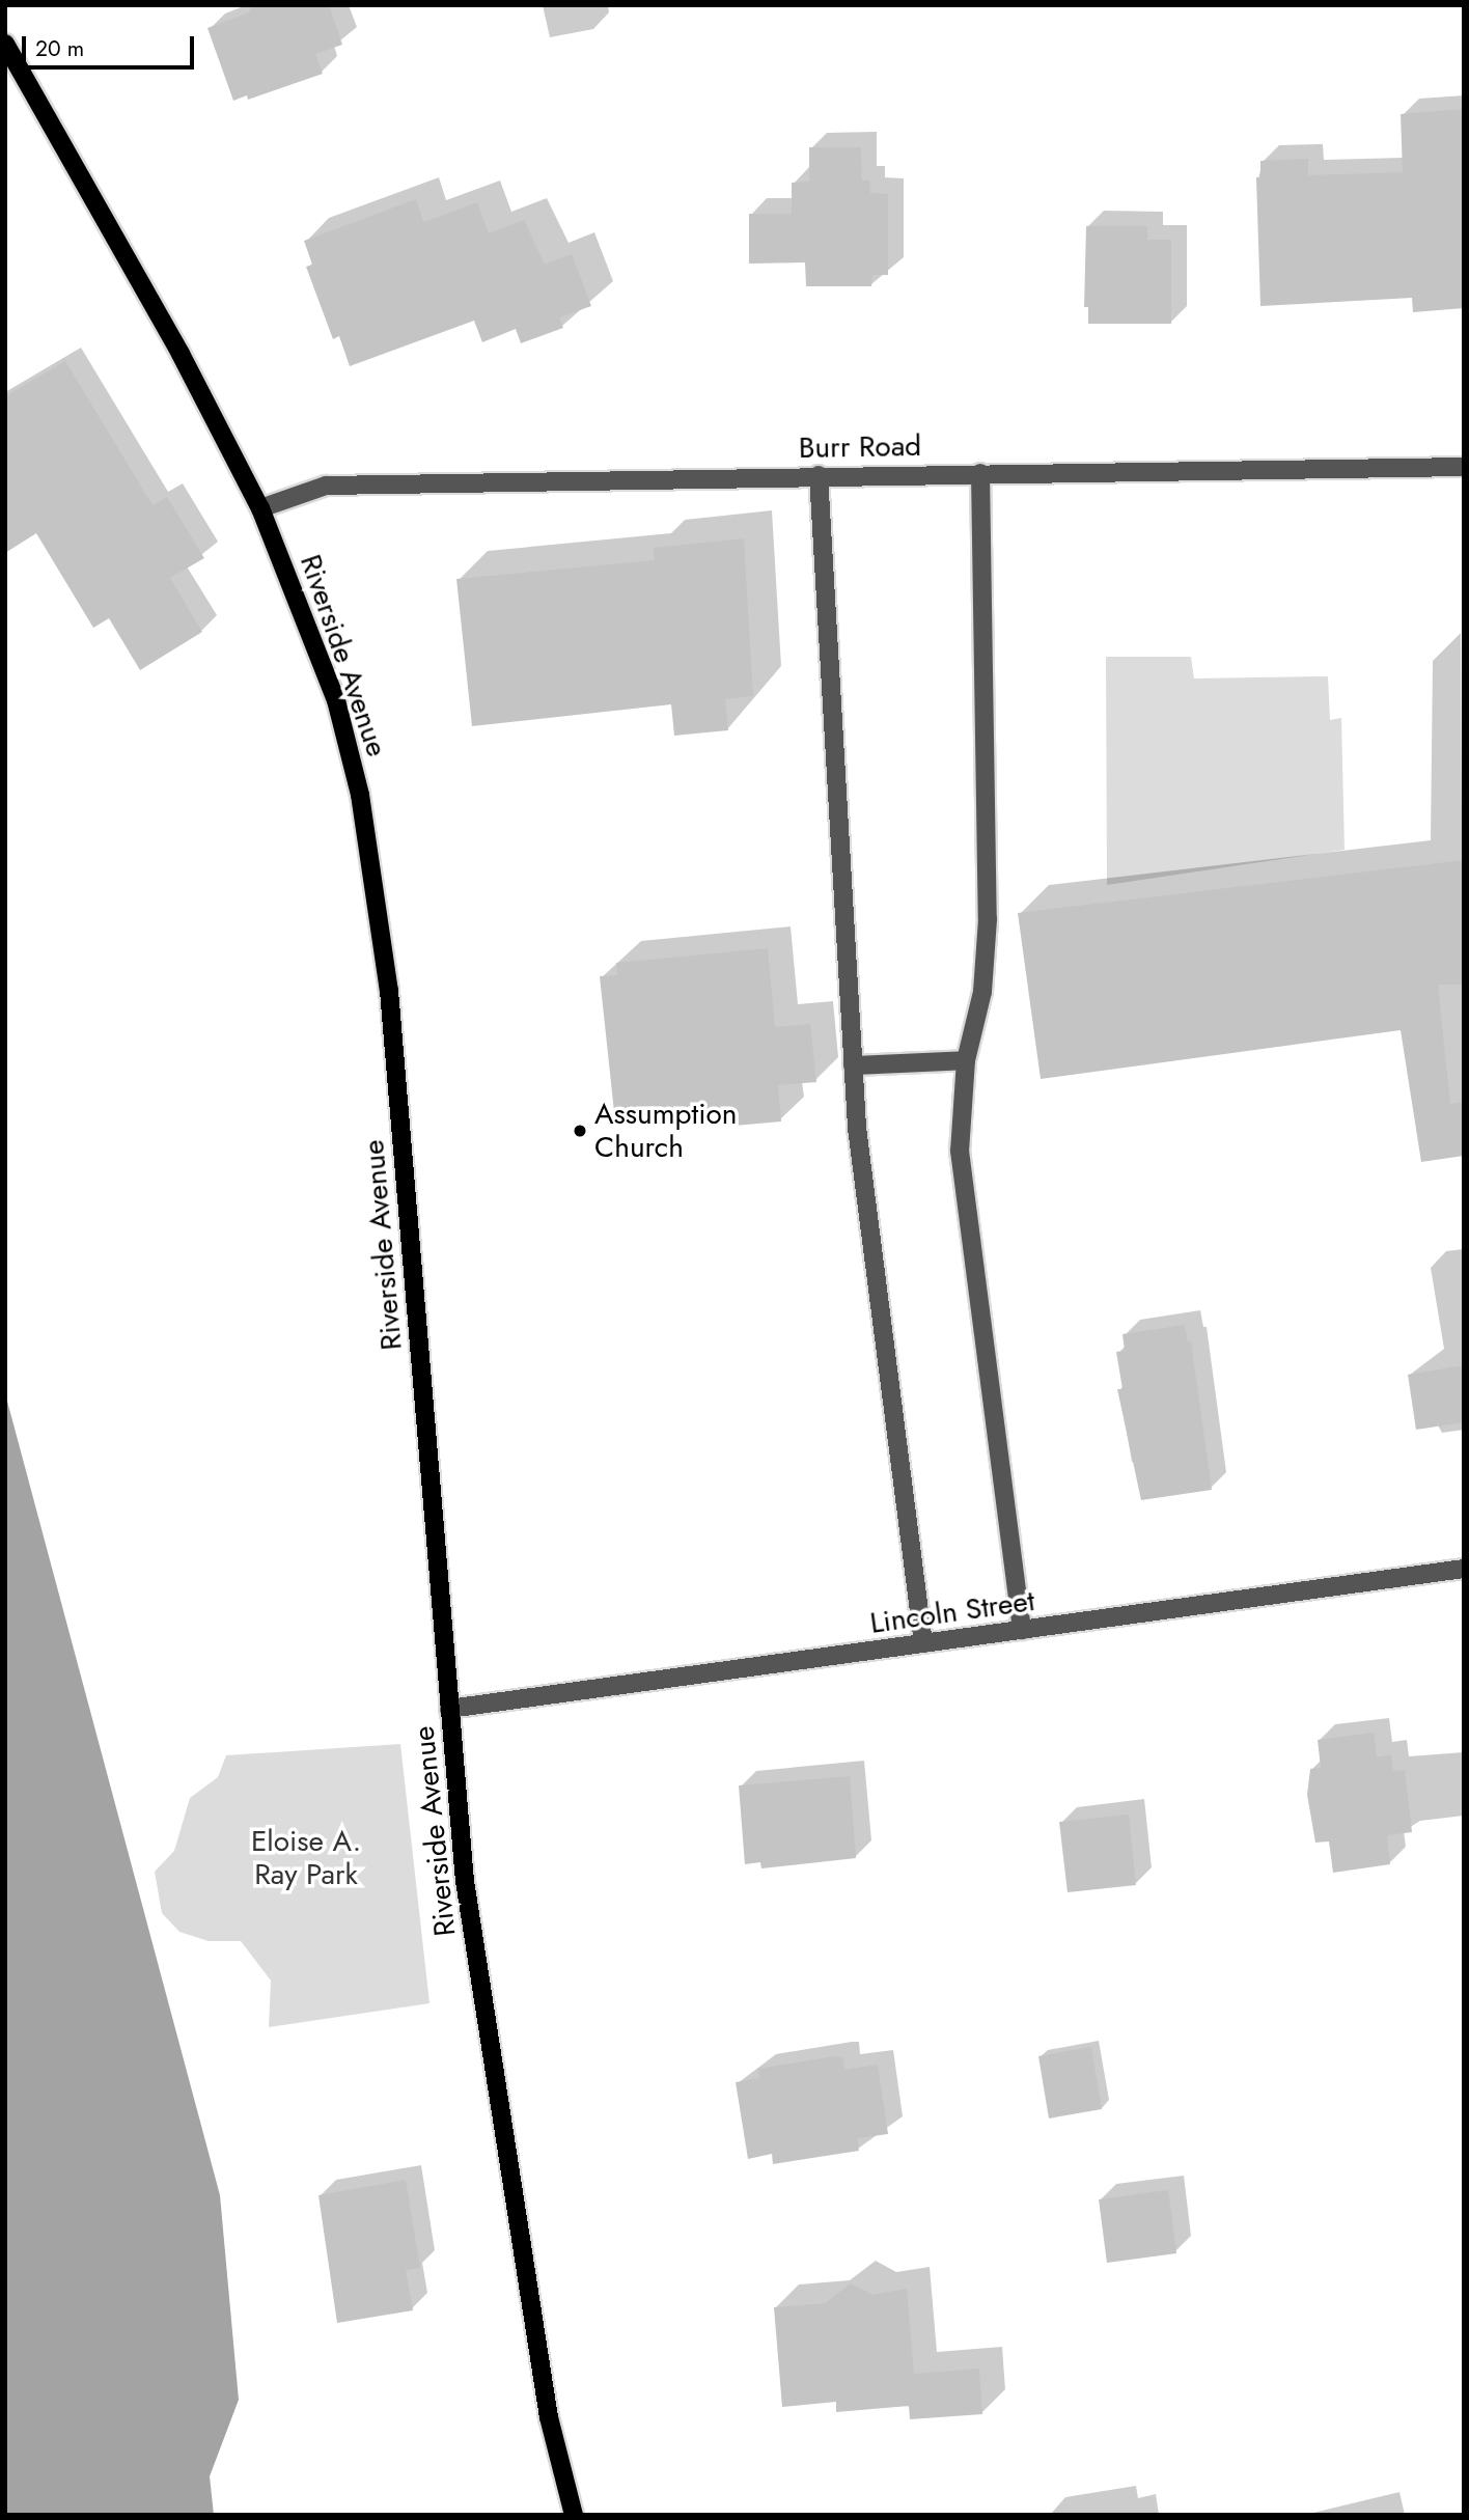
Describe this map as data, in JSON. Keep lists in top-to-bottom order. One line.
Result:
{"streets":{"main road":["Riverside Avenue"],"street":["Burr Road","Lincoln Street"]},"crossings":[["Burr Road","Riverside Avenue"],["Riverside Avenue","Lincoln Street"]],"parks":["Eloise A. Ray Park"],"places":["Assumption Church"],"scale_bar":"20 m"}
